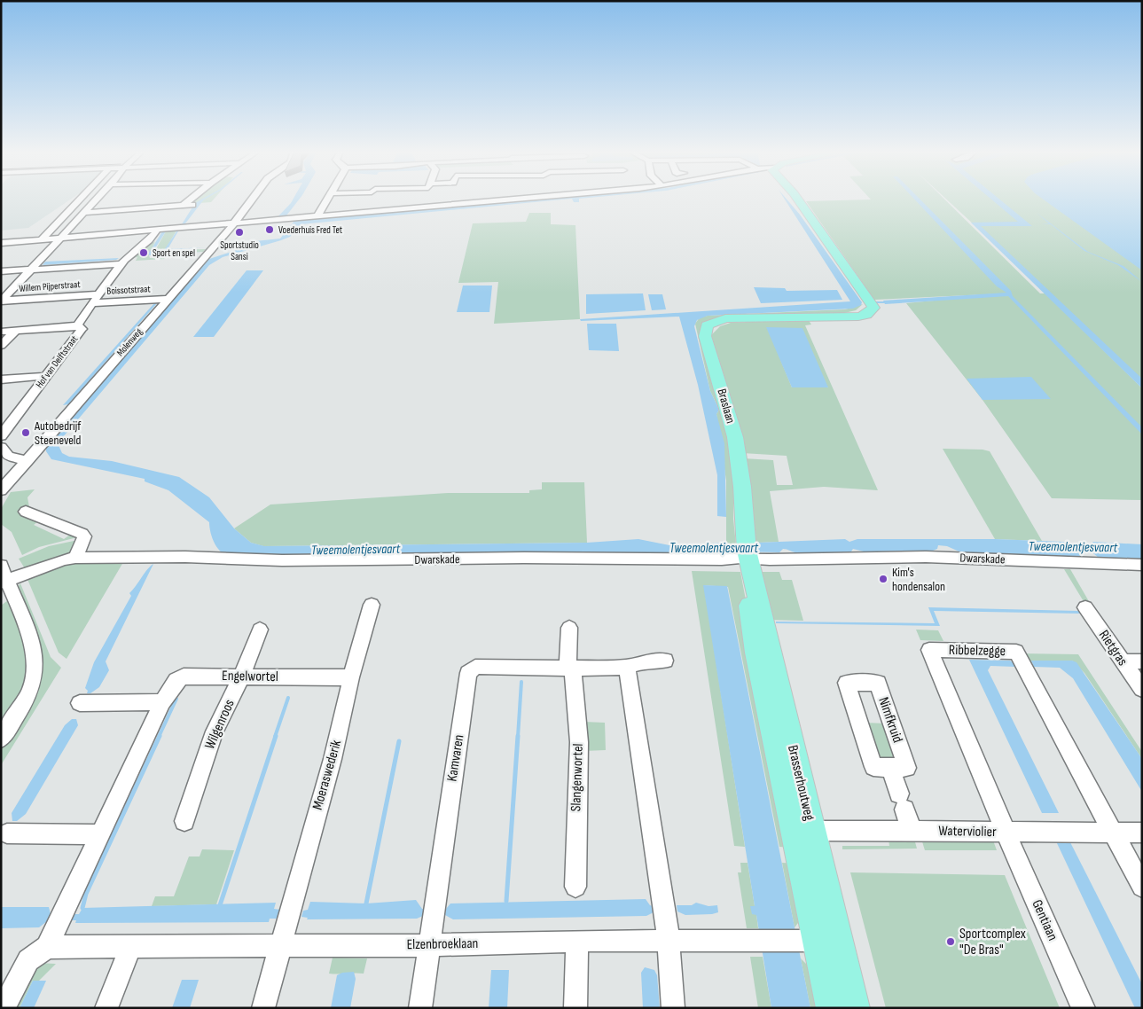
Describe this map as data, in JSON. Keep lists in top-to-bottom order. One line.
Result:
{"streets":{"main road":["Braslaan","Brasserhoutweg"],"street":["Willem Pijperstraat","Boissotstraat","Molenweg","Hof van Delftstraat","Dwarskade","Rietgras","Ribbelzegge","Engelwortel","Nimfkruid","Wilgenroos","Kamvaren","Moeraswederik","Slangenwortel","Waterviolier","Gentiaan","Elzenbroeklaan"]},"crossings":[["Willem Pijperstraat","Boissotstraat"],["Willem Pijperstraat","Hof van Delftstraat"],["Boissotstraat","Molenweg"],["Boissotstraat","Hof van Delftstraat"],["Braslaan","Dwarskade"],["Braslaan","Brasserhoutweg"],["Dwarskade","Brasserhoutweg"],["Ribbelzegge","Waterviolier"],["Ribbelzegge","Gentiaan"],["Engelwortel","Wilgenroos"],["Engelwortel","Moeraswederik"],["Engelwortel","Elzenbroeklaan"],["Kamvaren","Slangenwortel"],["Kamvaren","Elzenbroeklaan"],["Moeraswederik","Elzenbroeklaan"],["Brasserhoutweg","Waterviolier"],["Brasserhoutweg","Elzenbroeklaan"],["Waterviolier","Gentiaan"]],"water":["Tweemolentjesvaart"],"places":["Voederhuis Fred Tet","Sportstudio Sansi","Sport en spel","Autobedrijf Steeneveld","Kim's hondensalon","Sportcomplex \"De Bras\""]}
